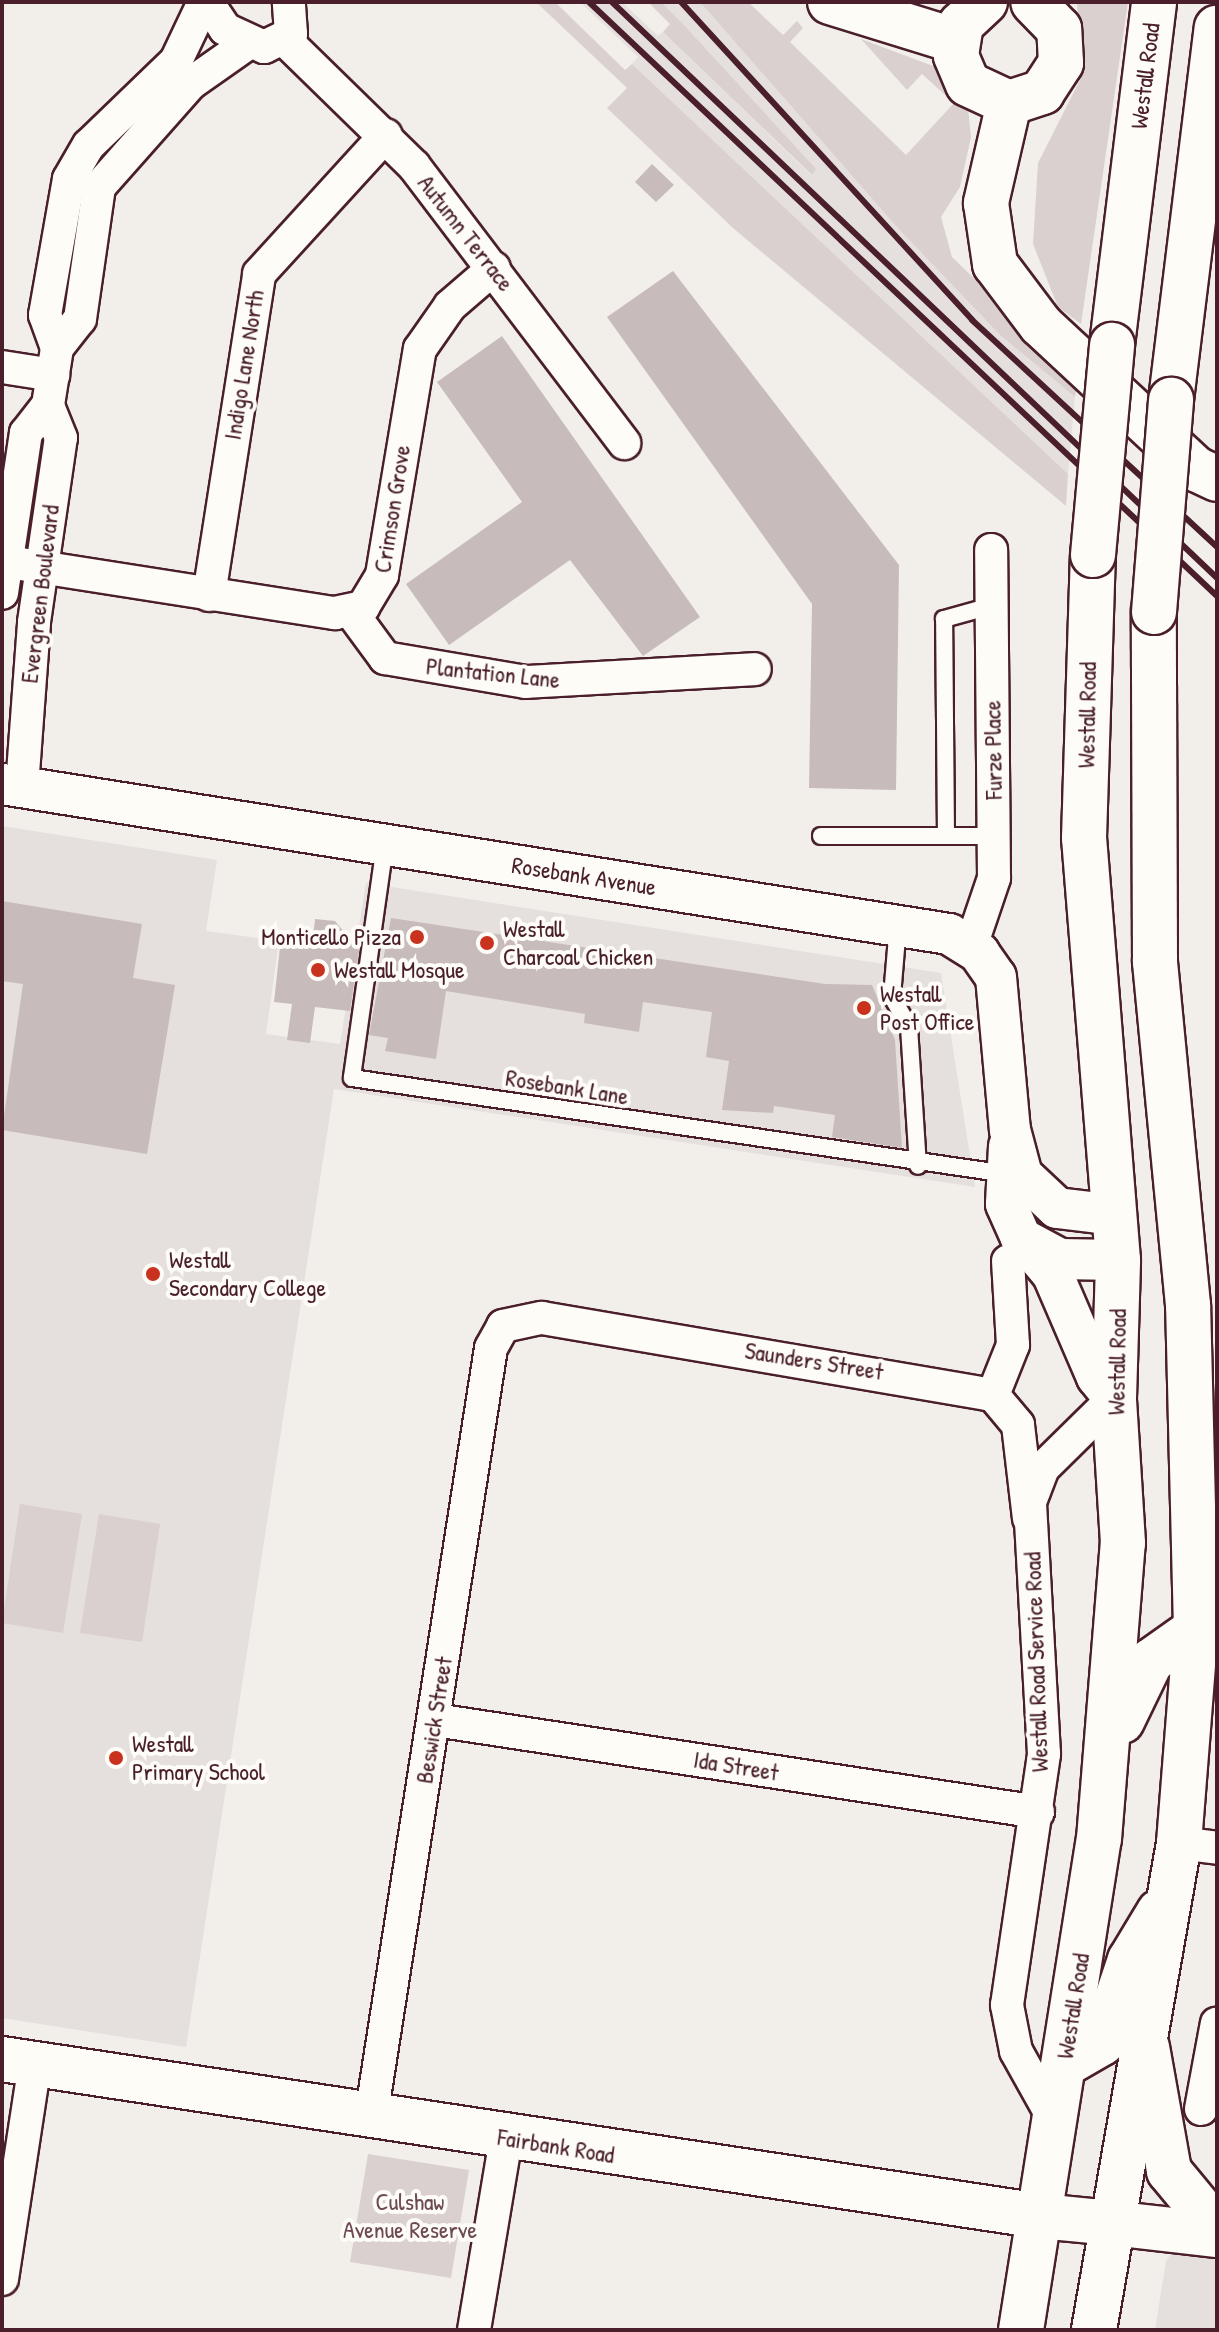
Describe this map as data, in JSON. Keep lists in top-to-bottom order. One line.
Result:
{"streets":{"main road":["Westall Road","Fairbank Road"],"street":["Autumn Terrace","Indigo Lane North","Crimson Grove","Evergreen Boulevard","Plantation Lane","Furze Place","Rosebank Avenue","Saunders Street","Westall Road Service Road","Beswick Street","Ida Street"],"lane":["Rosebank Lane"]},"crossings":[["Westall Road","Westall Road Service Road"],["Westall Road","Fairbank Road"],["Autumn Terrace","Indigo Lane North"],["Autumn Terrace","Crimson Grove"],["Crimson Grove","Plantation Lane"],["Evergreen Boulevard","Rosebank Avenue"],["Furze Place","Rosebank Avenue"],["Rosebank Avenue","Rosebank Lane"],["Saunders Street","Beswick Street"],["Westall Road Service Road","Ida Street"],["Beswick Street","Ida Street"],["Beswick Street","Fairbank Road"]],"parks":["Culshaw Avenue Reserve"],"places":["Monticello Pizza","Westall Charcoal Chicken","Westall Mosque","Westall Post Office","Westall Secondary College","Westall Primary School"]}
